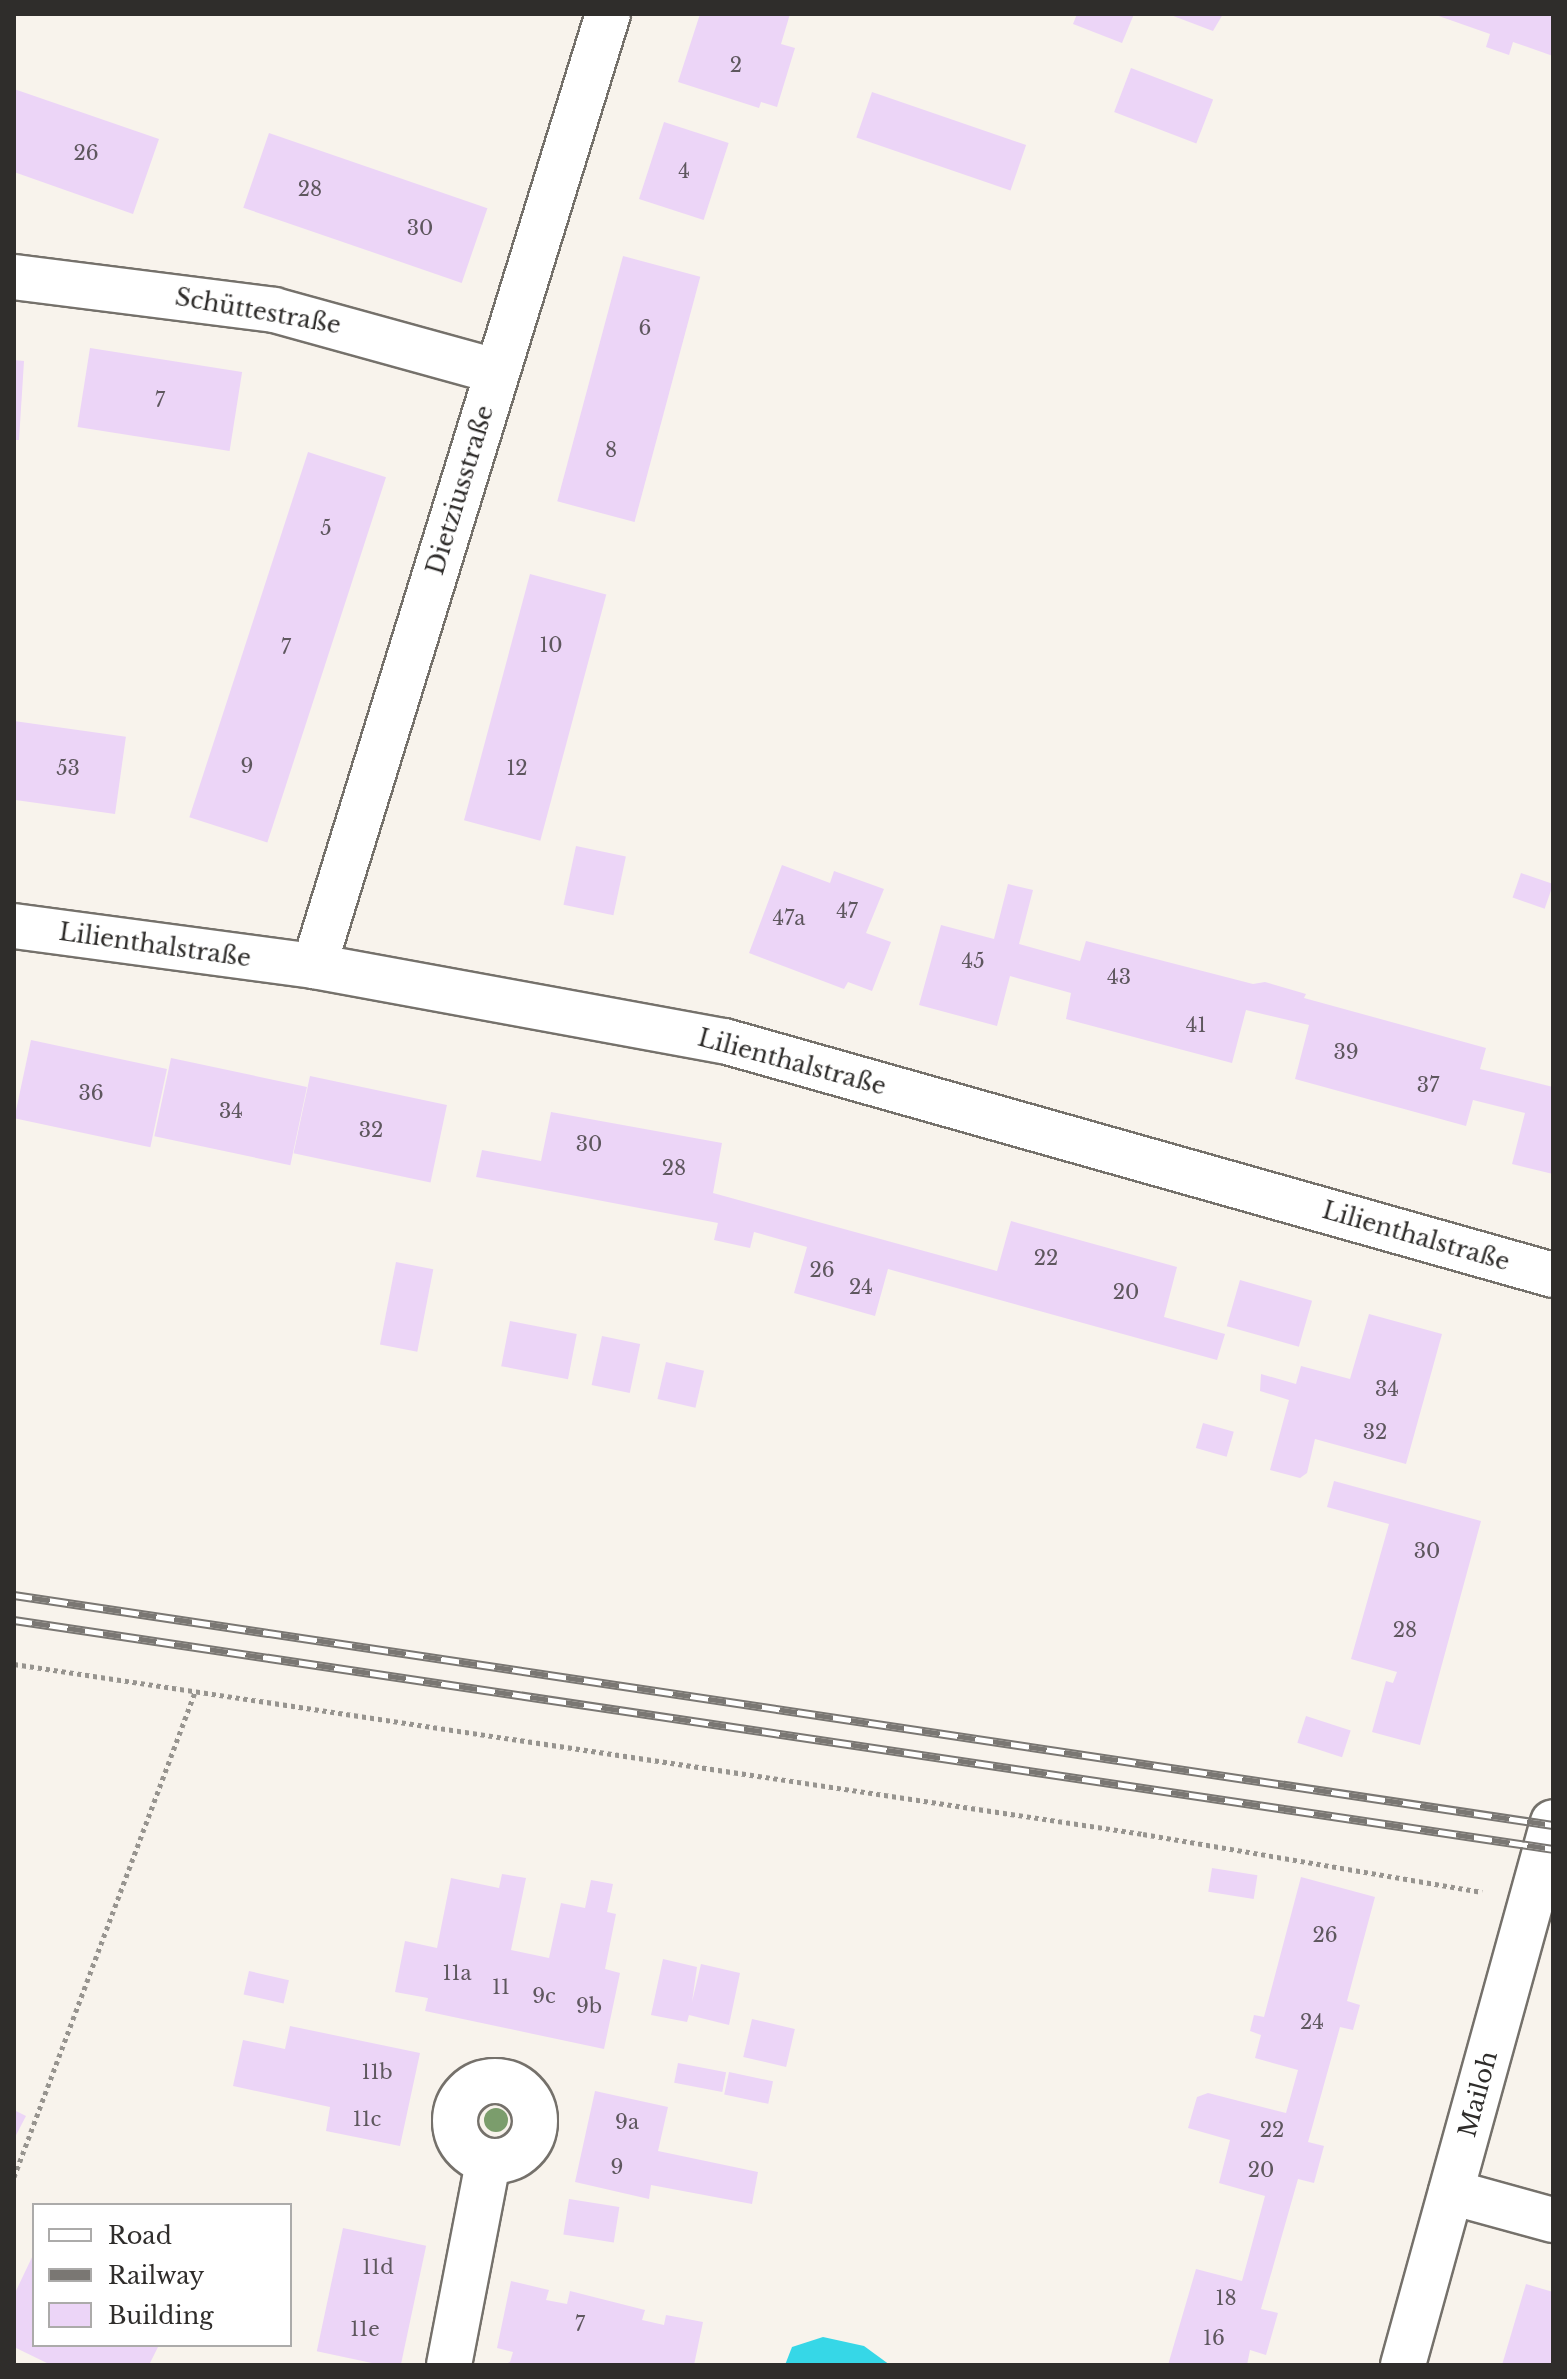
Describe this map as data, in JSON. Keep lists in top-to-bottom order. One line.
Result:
{"streets":{"street":["Schüttestraße","Dietziusstraße","Lilienthalstraße","Mailoh"]},"crossings":[["Schüttestraße","Dietziusstraße"],["Dietziusstraße","Lilienthalstraße"]],"house_numbers":["2","26","4","28","30","6","7","8","5","10","7","9","53","12","47","47a","45","43","41","39","37","36","34","32","30","28","22","26","24","20","34","32","30","28","26","11a","11","9c","9b","24","11b","11c","9a","22","9","20","11d","18","7","11e","16"],"legend":["Road","Railway","Building"]}
